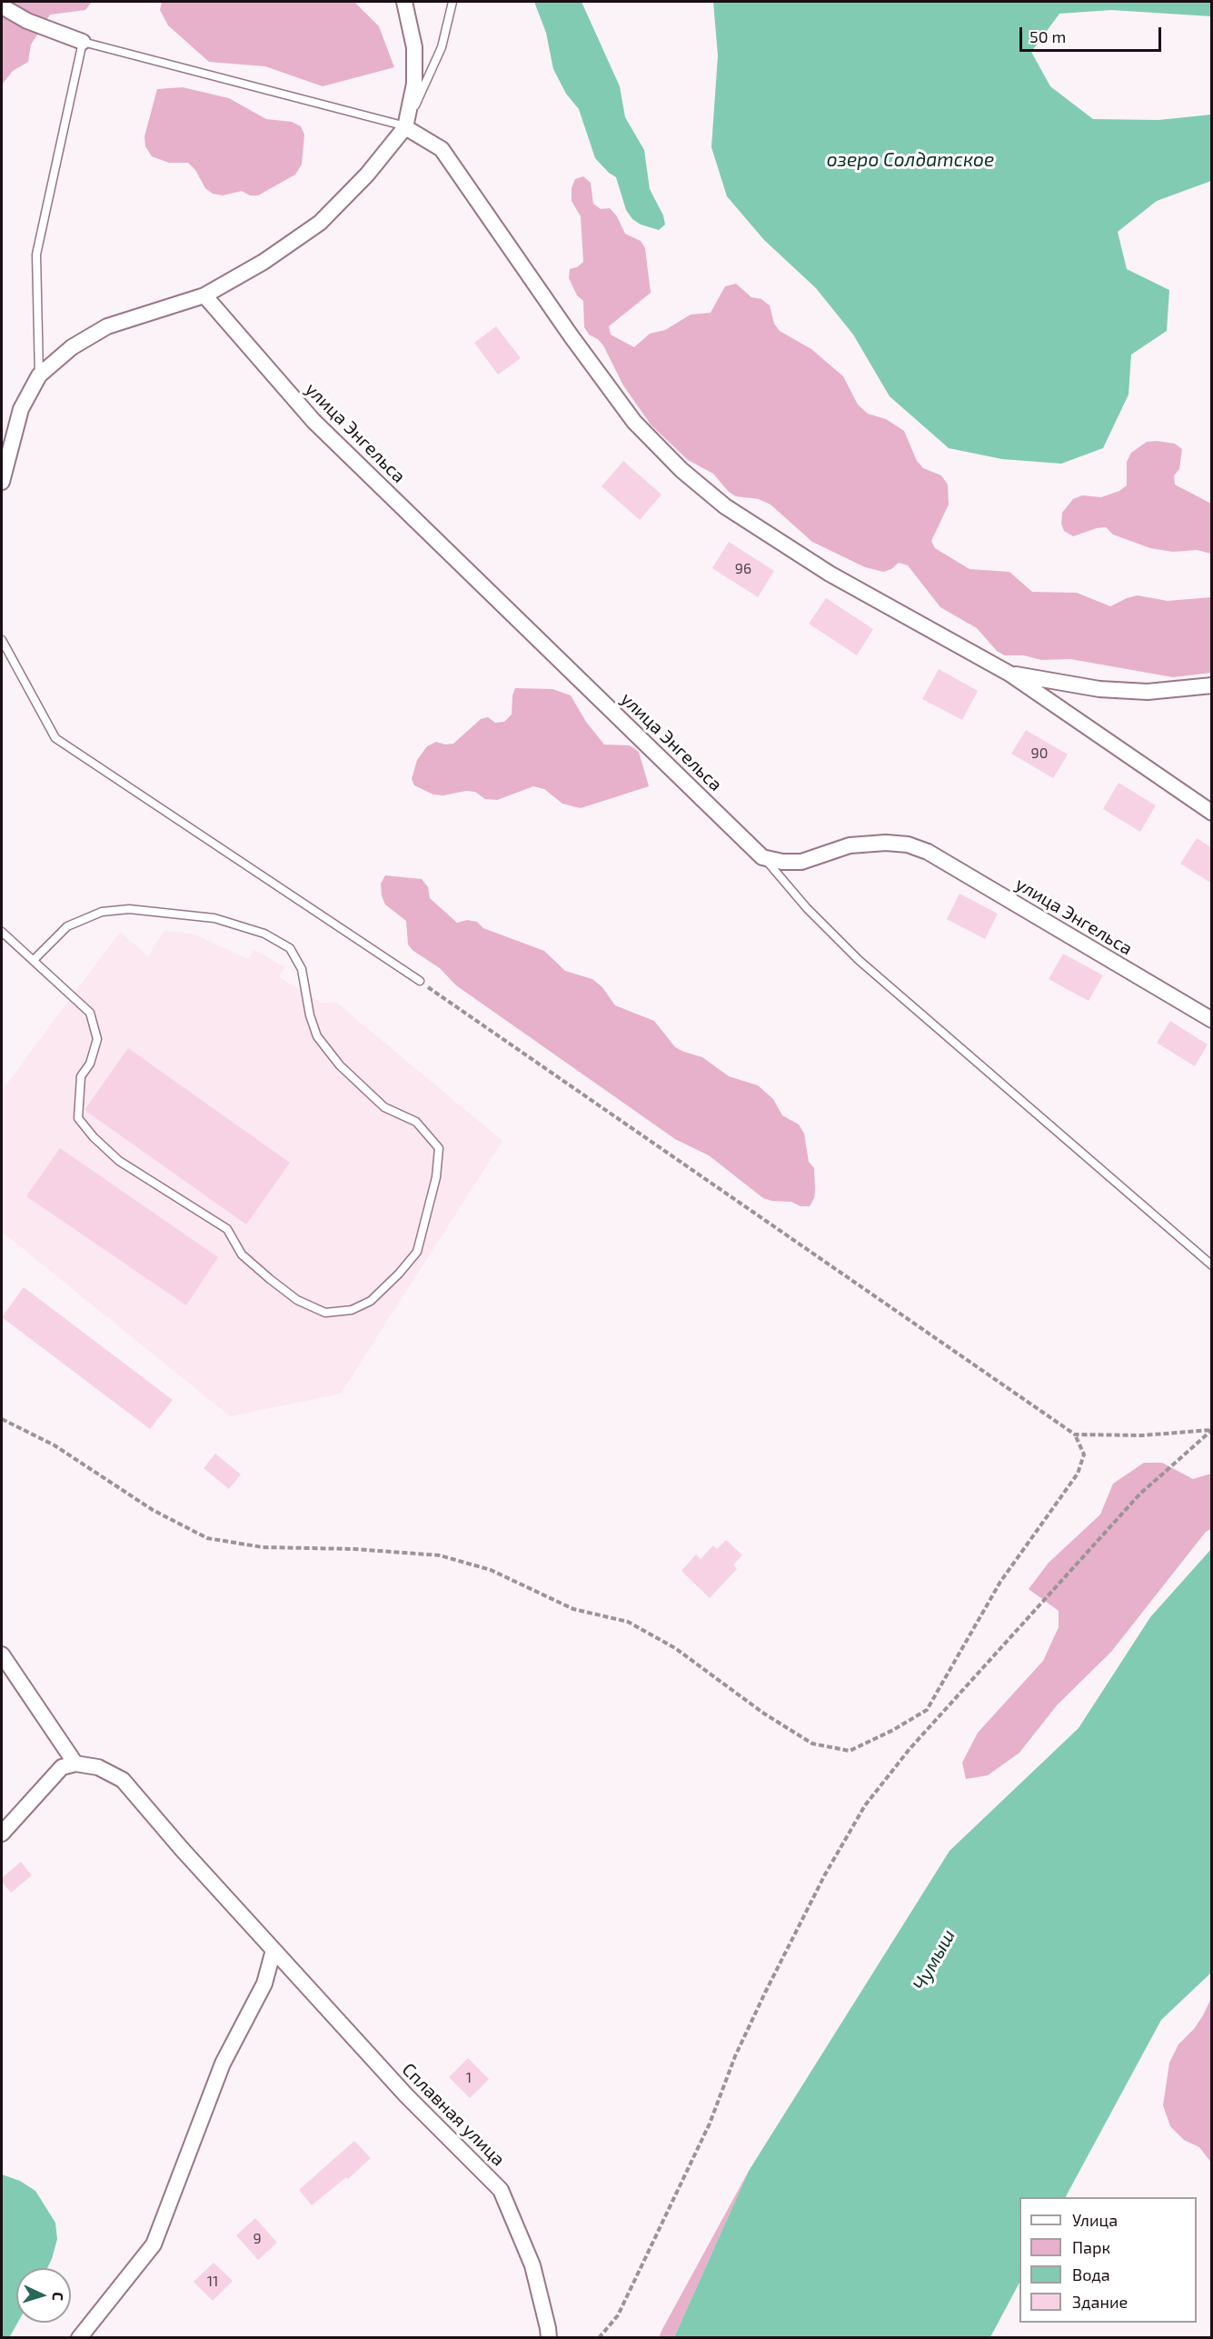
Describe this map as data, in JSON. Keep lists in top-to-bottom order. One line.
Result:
{"streets":{"street":["улица Энгельса","Сплавная улица"]},"water":["озеро Солдатское","Чумыш"],"house_numbers":["96","90","1","9","11"],"legend":["Улица","Парк","Вода","Здание"],"scale_bar":"50 m","north":"right"}
